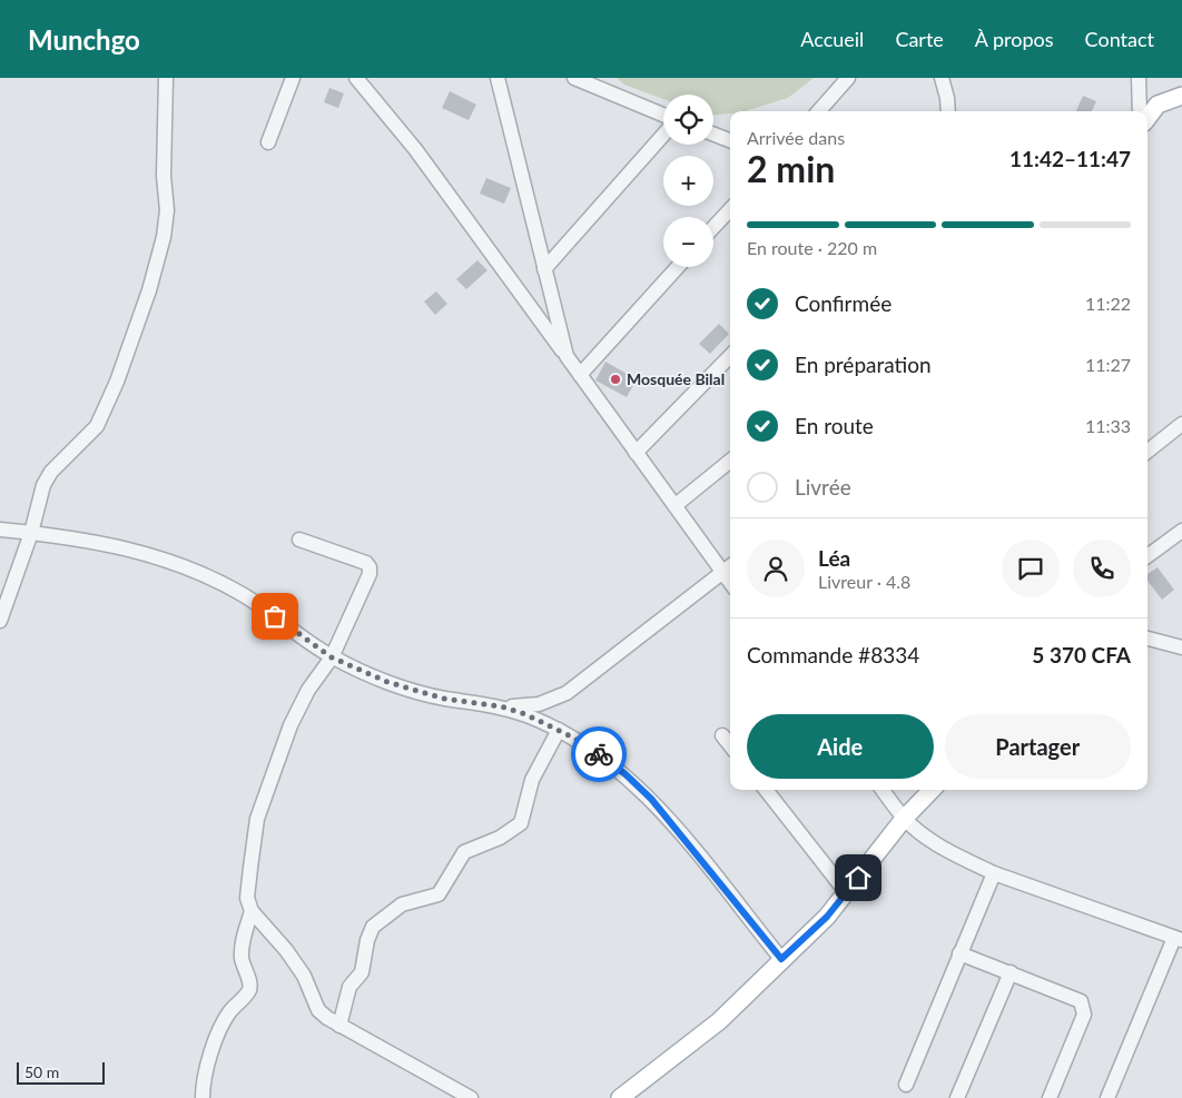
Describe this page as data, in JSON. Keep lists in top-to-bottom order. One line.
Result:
{"places":["Mosquée Bilal"],"scale_bar":"50 m","page":{"header":"Munchgo","nav":["Accueil","Carte","À propos","Contact"],"map_buttons":["+","−"],"heading":["2 min","Arrivée dans","11:42–11:47"],"panel":["Léa","Livreur · 4.8","Commande #8334","5 370 CFA"],"bar":"En route · 220 m","list":[["Confirmée","11:22"],["En préparation","11:27"],["En route","11:33"],"Livrée"],"buttons":["Aide","Partager"],"scale":"50 m"}}
